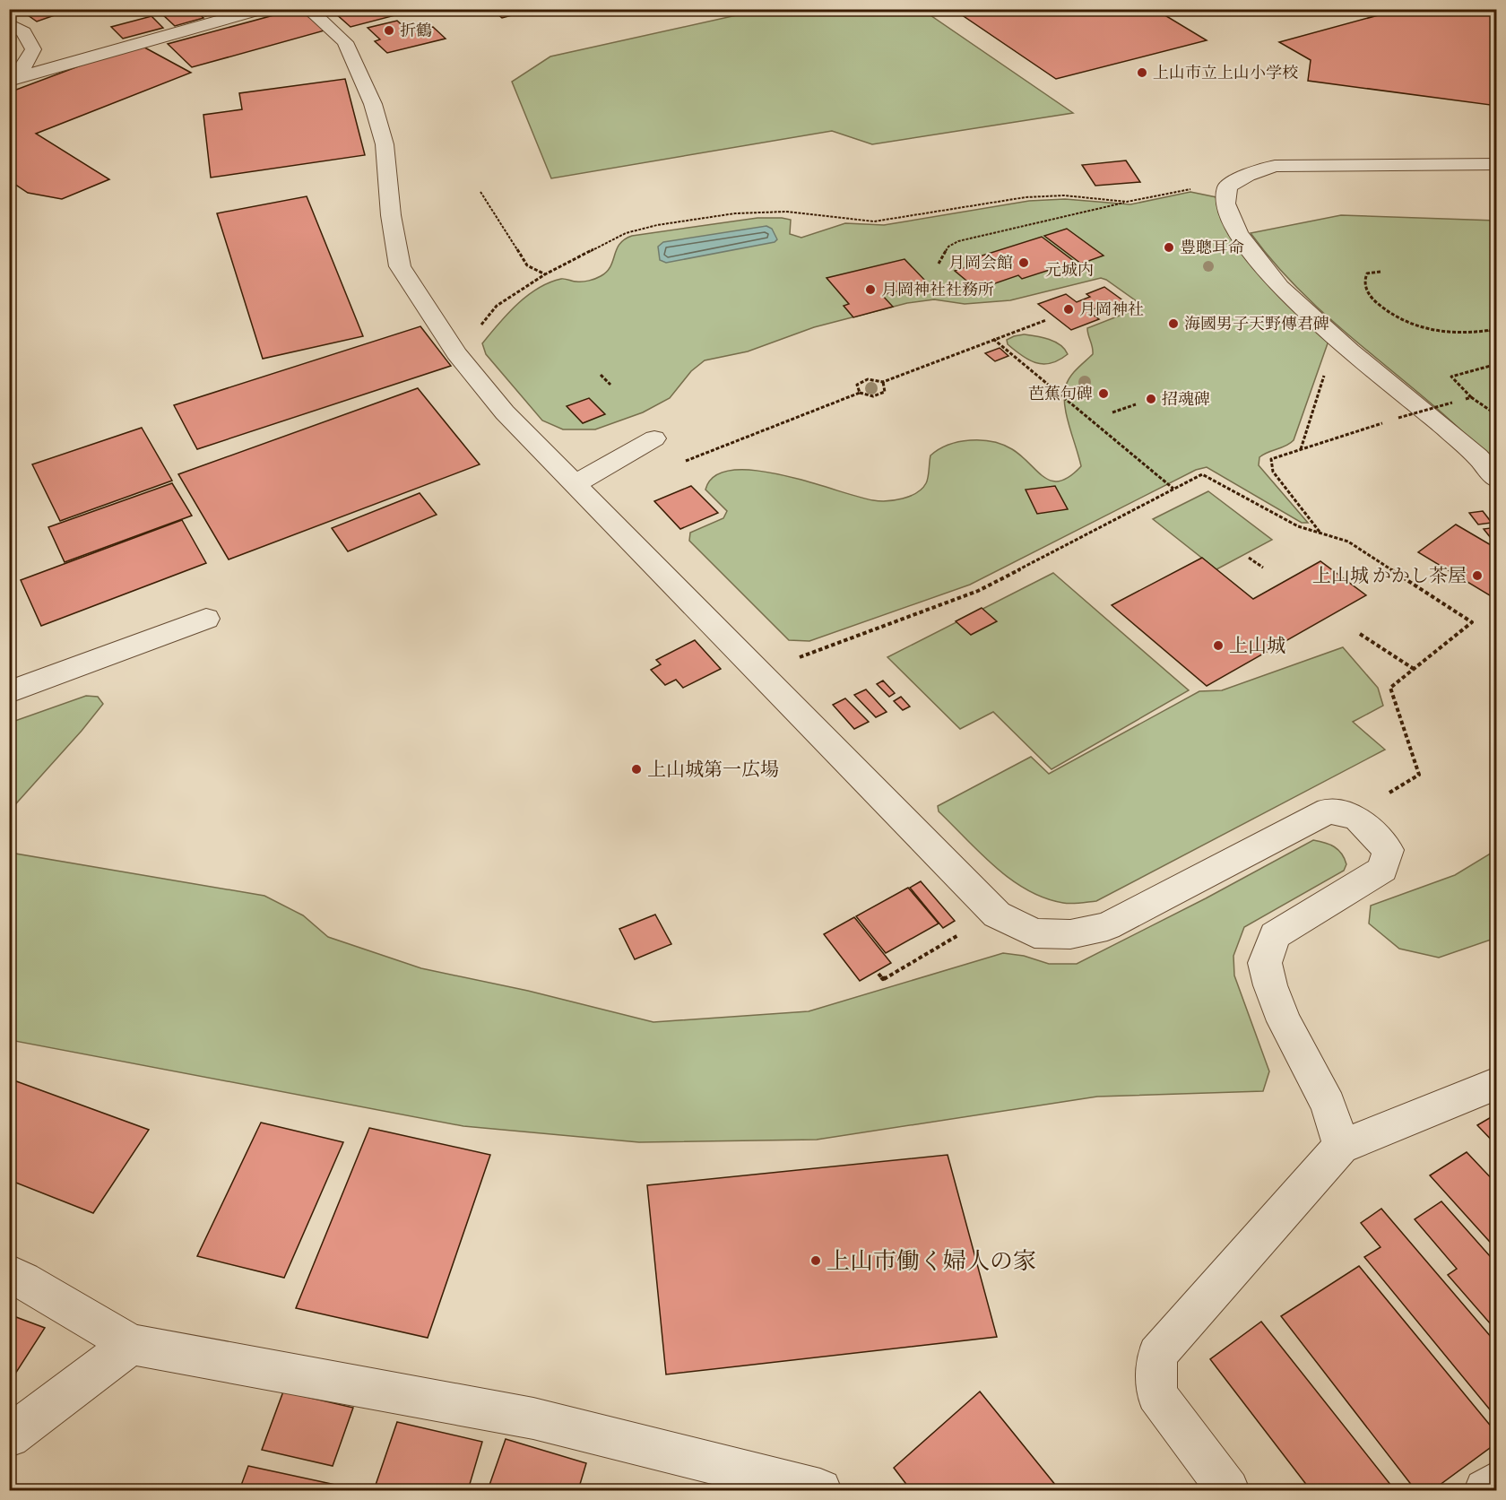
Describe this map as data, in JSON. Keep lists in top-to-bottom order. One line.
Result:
{"districts":["元城内"],"places":["折鶴","上山市立上山小学校","豊聰耳命","月岡会館","月岡神社社務所","月岡神社","海國男子天野傳君碑","芭蕉句碑","招魂碑","上山城 かかし茶屋","上山城","上山城第一広場","上山市働く婦人の家"]}
